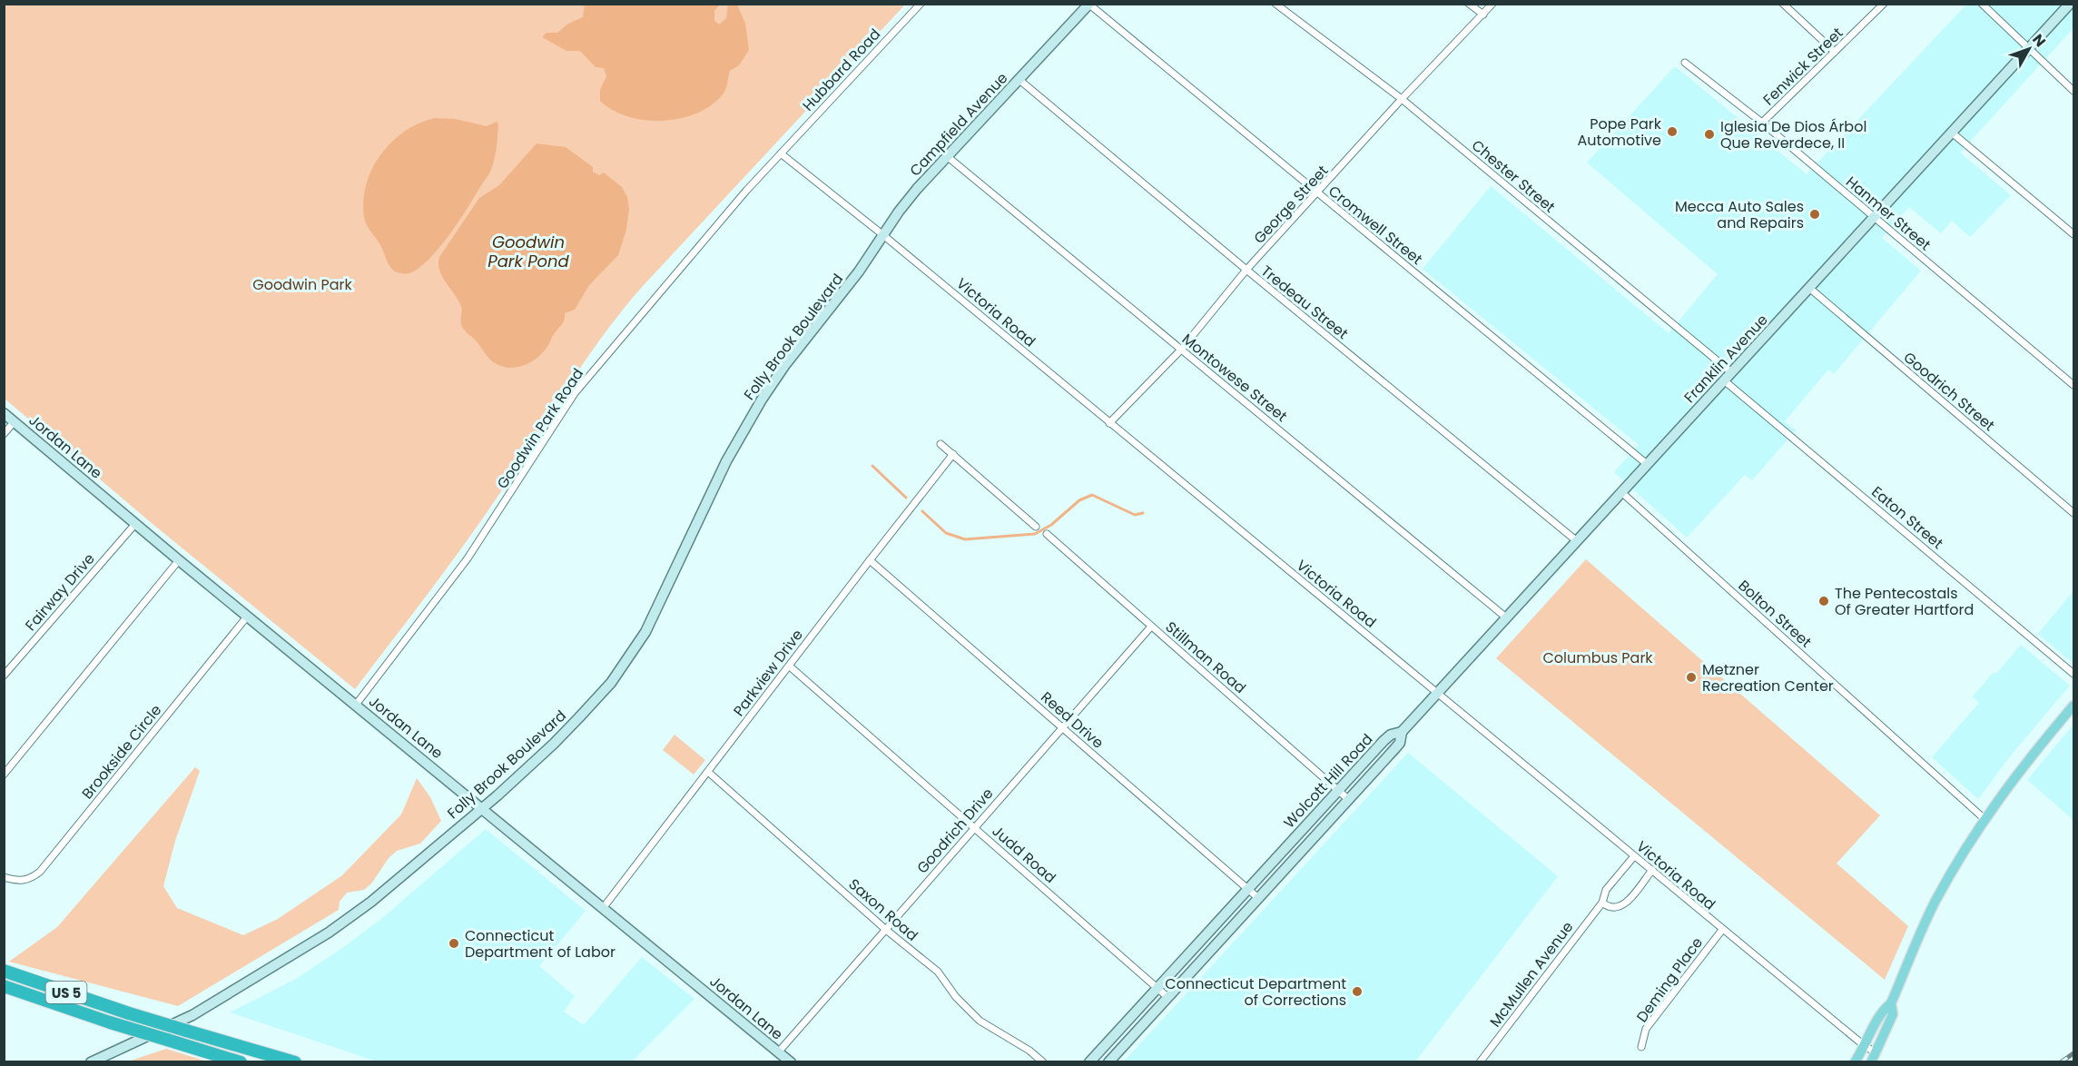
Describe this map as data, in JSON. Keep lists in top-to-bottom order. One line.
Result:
{"streets":{"highway":["US 5"],"main road":["Campfield Avenue","Folly Brook Boulevard","Franklin Avenue","Jordan Lane","Wolcott Hill Road"],"street":["Fenwick Street","Hubbard Road","Chester Street","George Street","Hanmer Street","Cromwell Street","Tredeau Street","Victoria Road","Montowese Street","Goodrich Street","Goodwin Park Road","Eaton Street","Fairway Drive","Bolton Street","Stillman Road","Parkview Drive","Reed Drive","Brookside Circle","Goodrich Drive","Judd Road","Saxon Road","McMullen Avenue","Deming Place"]},"crossings":[["Fenwick Street","Hanmer Street"],["Hubbard Road","Victoria Road"],["Hubbard Road","Goodwin Park Road"],["Campfield Avenue","Cromwell Street"],["Campfield Avenue","Tredeau Street"],["Campfield Avenue","Victoria Road"],["Campfield Avenue","Folly Brook Boulevard"],["Campfield Avenue","Montowese Street"],["Chester Street","George Street"],["Chester Street","Franklin Avenue"],["Chester Street","Eaton Street"],["George Street","Cromwell Street"],["George Street","Tredeau Street"],["George Street","Victoria Road"],["George Street","Montowese Street"],["Hanmer Street","Franklin Avenue"],["Cromwell Street","Franklin Avenue"],["Tredeau Street","Franklin Avenue"],["Victoria Road","Franklin Avenue"],["Victoria Road","Goodwin Park Road"],["Victoria Road","McMullen Avenue"],["Victoria Road","Deming Place"],["Folly Brook Boulevard","Jordan Lane"],["Franklin Avenue","Montowese Street"],["Franklin Avenue","Goodrich Street"],["Franklin Avenue","Eaton Street"],["Franklin Avenue","Bolton Street"],["Franklin Avenue","Wolcott Hill Road"],["Goodwin Park Road","Jordan Lane"],["Jordan Lane","Fairway Drive"],["Jordan Lane","Parkview Drive"],["Jordan Lane","Brookside Circle"],["Jordan Lane","Goodrich Drive"],["Stillman Road","Wolcott Hill Road"],["Stillman Road","Goodrich Drive"],["Parkview Drive","Reed Drive"],["Parkview Drive","Judd Road"],["Parkview Drive","Saxon Road"],["Reed Drive","Wolcott Hill Road"],["Reed Drive","Goodrich Drive"],["Wolcott Hill Road","Judd Road"],["Goodrich Drive","Judd Road"],["Goodrich Drive","Saxon Road"]],"water":["Goodwin Park Pond"],"parks":["Goodwin Park","Columbus Park"],"places":["Pope Park Automotive","Iglesia De Dios Árbol Que Reverdece, II","Mecca Auto Sales and Repairs","The Pentecostals Of Greater Hartford","Metzner Recreation Center","Connecticut Department of Labor","Connecticut Department of Corrections"],"north":"top right"}
